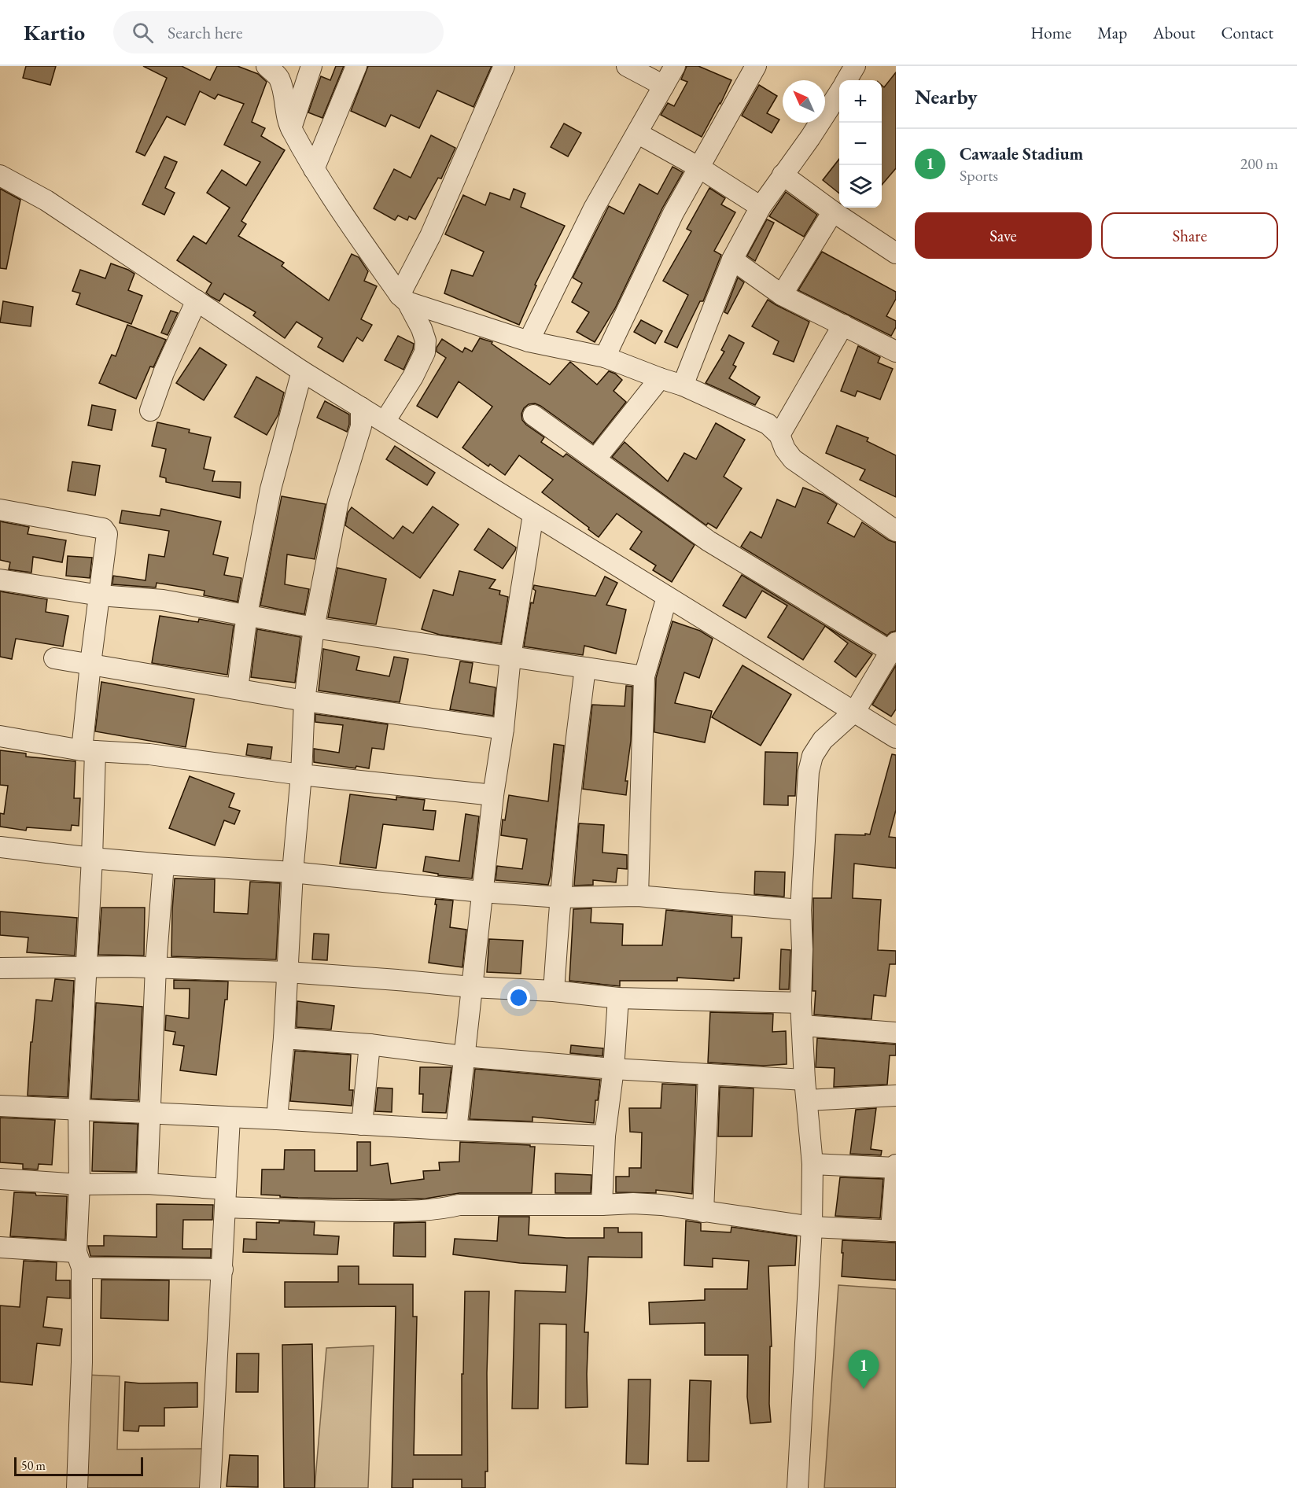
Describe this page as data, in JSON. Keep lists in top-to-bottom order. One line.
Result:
{"scale_bar":"50 m","north":"top left","page":{"header":"Kartio","search":"Search here","nav":["Home","Map","About","Contact"],"heading":"Nearby","map_buttons":["+","−"],"list":[{"mark":"1","name":"Cawaale Stadium","note":"Sports","value":"200 m"}],"buttons":["Save","Share"],"pins":"1","scale":"50 m"}}
